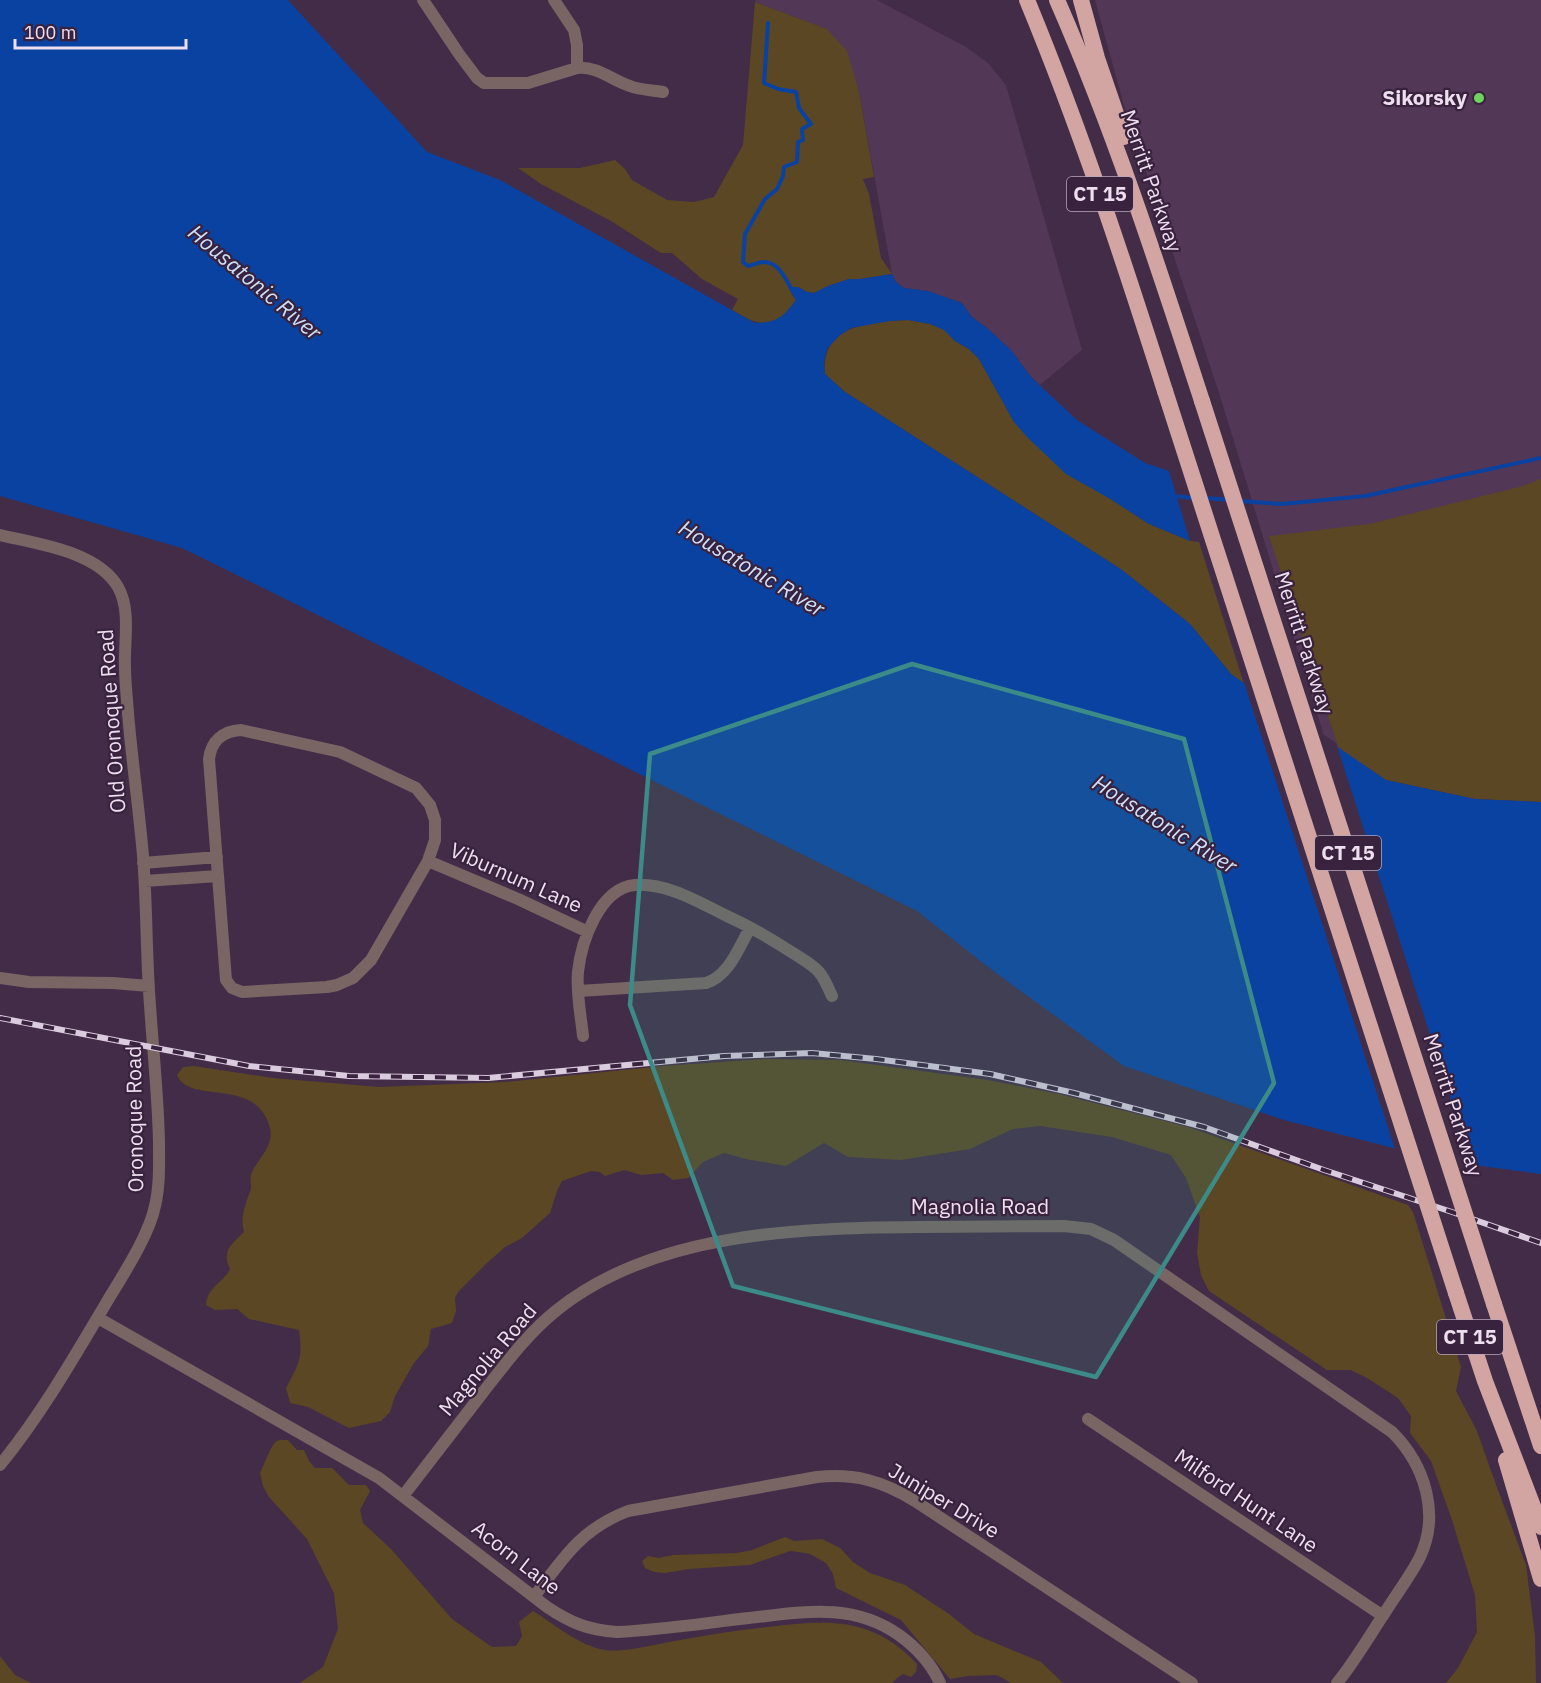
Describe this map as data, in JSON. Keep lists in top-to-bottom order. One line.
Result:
{"streets":{"highway":["Merritt Parkway","CT 15"],"street":["Old Oronoque Road","Viburnum Lane","Oronoque Road","Magnolia Road","Juniper Drive","Milford Hunt Lane","Acorn Lane"]},"crossings":[["Old Oronoque Road","Oronoque Road"],["Oronoque Road","Acorn Lane"],["Magnolia Road","Milford Hunt Lane"],["Magnolia Road","Acorn Lane"],["Juniper Drive","Acorn Lane"]],"water":["Housatonic River"],"places":["Sikorsky"],"scale_bar":"100 m"}
